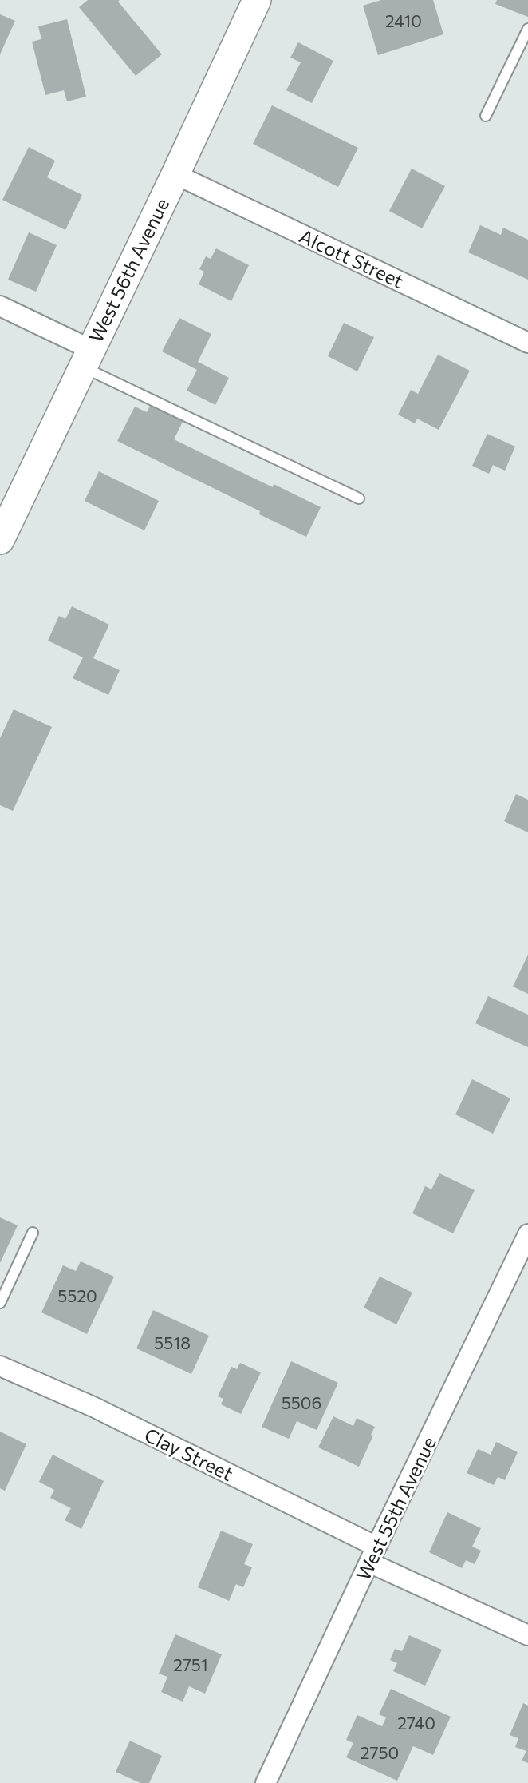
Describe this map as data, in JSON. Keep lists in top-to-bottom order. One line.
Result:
{"streets":{"street":["Alcott Street","West 56th Avenue","Clay Street","West 55th Avenue"]},"crossings":[["Alcott Street","West 56th Avenue"],["Clay Street","West 55th Avenue"]],"house_numbers":["2410","5520","5518","5506","2751","2740","2750"]}
